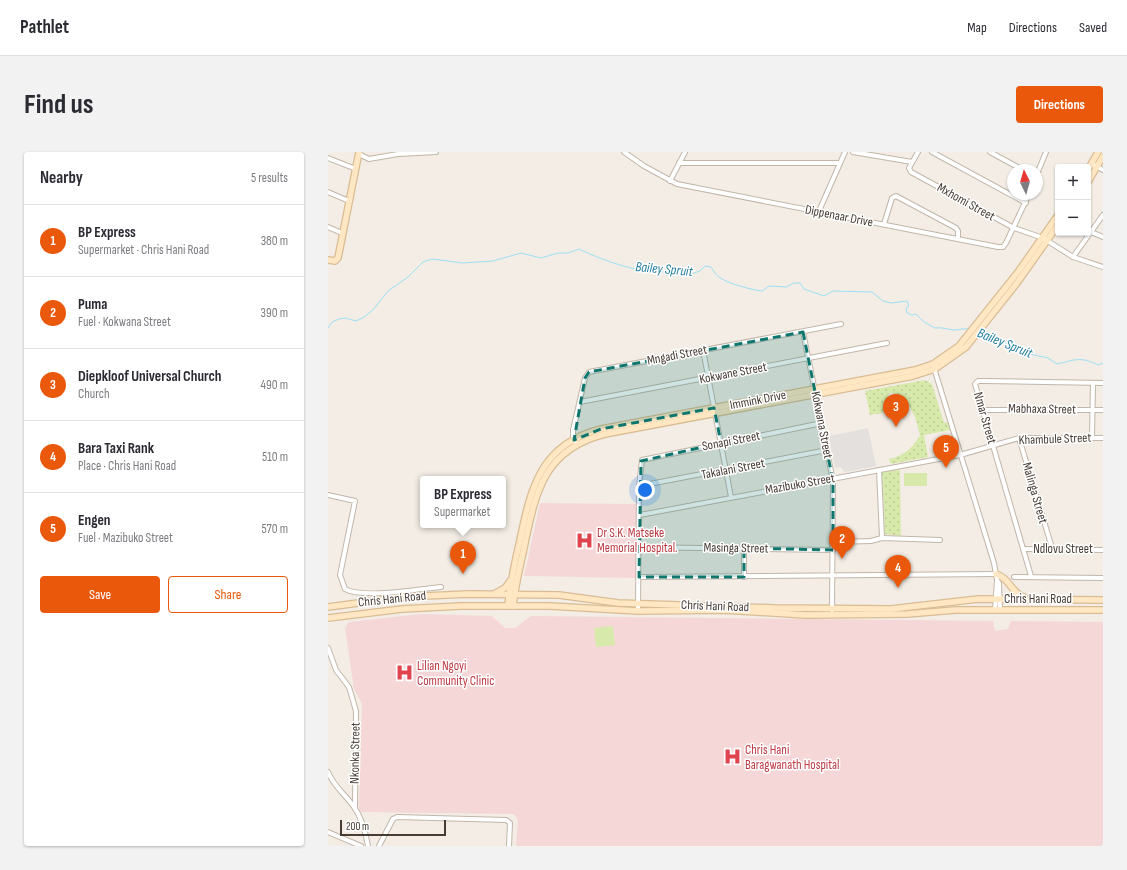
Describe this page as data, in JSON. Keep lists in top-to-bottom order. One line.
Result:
{"streets":{"main road":["Immink Drive","Chris Hani Road"],"street":["Mxhomi Street","Dippenaar Drive","Mngadi Street","Kokwane Street","Mabhaxa Street","Nmar Street","Kokwana Street","Khambule Street","Sonapi Street","Takalani Street","Mazibuko Street","Malinga Street","Masinga Street","Ndlovu Street","Nkonka Street"]},"crossings":[["Mxhomi Street","Dippenaar Drive"],["Mxhomi Street","Immink Drive"],["Mngadi Street","Kokwane Street"],["Mngadi Street","Immink Drive"],["Mngadi Street","Kokwana Street"],["Kokwane Street","Kokwana Street"],["Immink Drive","Kokwana Street"],["Immink Drive","Chris Hani Road"],["Mabhaxa Street","Nmar Street"],["Nmar Street","Khambule Street"],["Nmar Street","Ndlovu Street"],["Kokwana Street","Sonapi Street"],["Kokwana Street","Takalani Street"],["Kokwana Street","Mazibuko Street"],["Kokwana Street","Masinga Street"],["Kokwana Street","Chris Hani Road"],["Khambule Street","Mazibuko Street"],["Khambule Street","Malinga Street"],["Sonapi Street","Takalani Street"],["Malinga Street","Ndlovu Street"]],"water":["Bailey Spruit"],"places":{"hospital":["Dr S.K. Matseke Memorial Hospital.","Lilian Ngoyi Community Clinic","Chris Hani Baragwanath Hospital"]},"scale_bar":"200 m","north":"top","page":{"header":"Pathlet","nav":["Map","Directions","Saved"],"buttons":["Directions",["Save","Share"]],"title":"Find us","heading":["Nearby","5 results"],"map_buttons":["+","−"],"list":[{"mark":"1","name":"BP Express","note":"Supermarket · Chris Hani Road","value":"380 m"},{"mark":"2","name":"Puma","note":"Fuel · Kokwana Street","value":"390 m"},{"mark":"3","name":"Diepkloof Universal Church","note":"Church","value":"490 m"},{"mark":"4","name":"Bara Taxi Rank","note":"Place · Chris Hani Road","value":"510 m"},{"mark":"5","name":"Engen","note":"Fuel · Mazibuko Street","value":"570 m"}],"pins":["3","5","2","1","4"],"popup":["BP Express","Supermarket"],"scale":"200 m"}}
